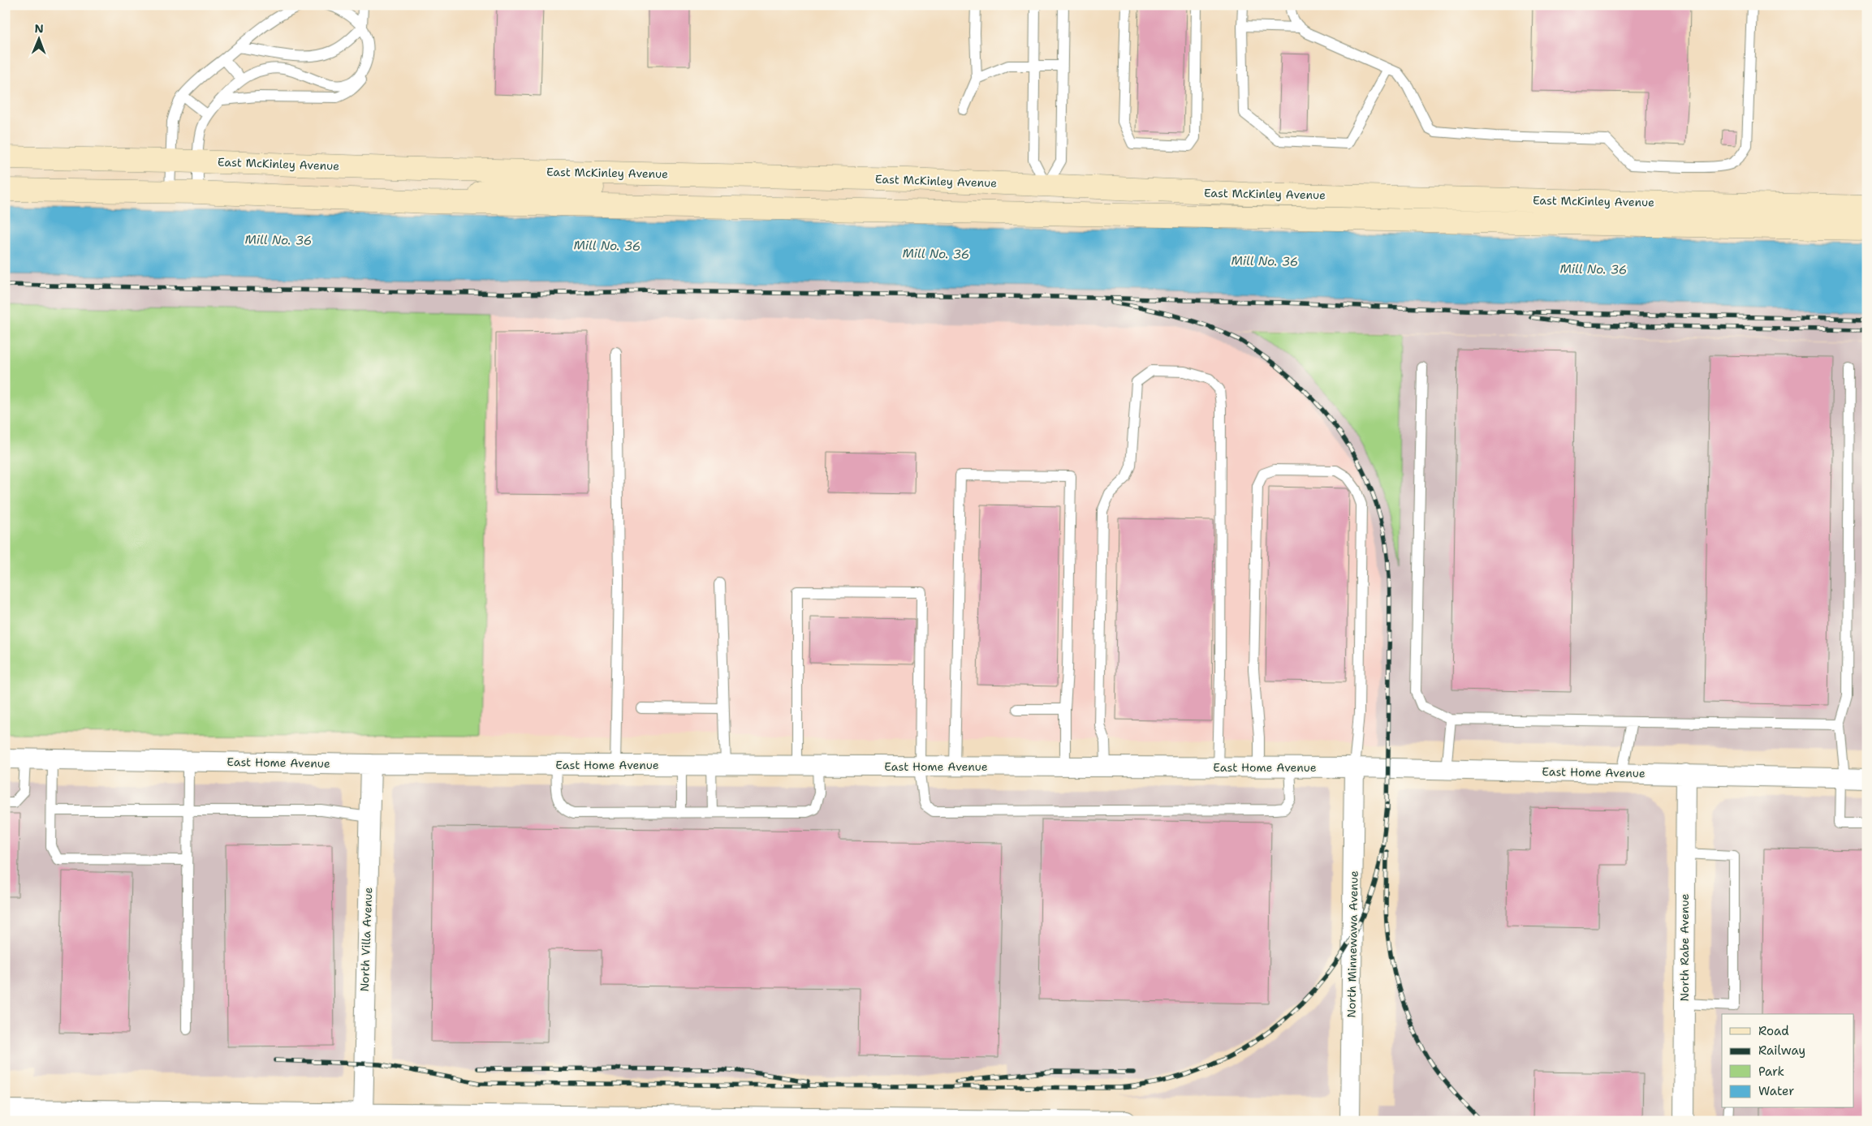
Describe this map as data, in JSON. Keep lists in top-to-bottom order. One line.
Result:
{"streets":{"main road":["East McKinley Avenue"],"street":["East Home Avenue","North Villa Avenue","North Minnewawa Avenue","North Rabe Avenue"]},"crossings":[["East Home Avenue","North Villa Avenue"],["East Home Avenue","North Minnewawa Avenue"],["East Home Avenue","North Rabe Avenue"]],"water":["Mill No. 36"],"legend":["Road","Railway","Park","Water"],"north":"top"}
